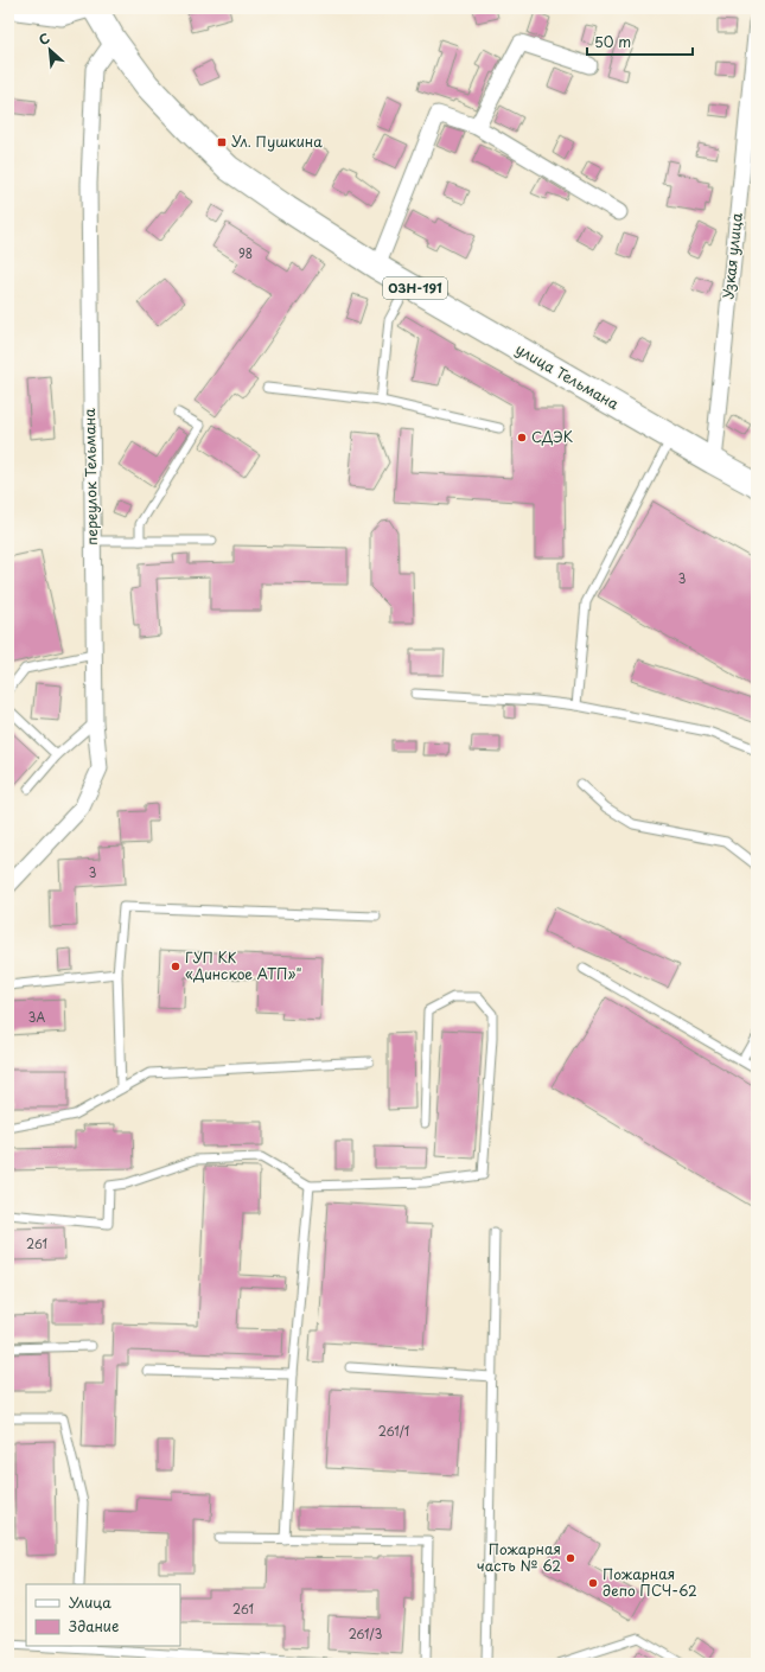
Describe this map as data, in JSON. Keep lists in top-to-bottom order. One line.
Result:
{"streets":{"main road":["03Н-191","улица Тельмана"],"street":["Узкая улица","переулок Тельмана"]},"crossings":[["Узкая улица","улица Тельмана"],["улица Тельмана","переулок Тельмана"]],"places":{"transit":["Ул. Пушкина"],"other":["СДЭК","ГУП КК «Динское АТП»\"","Пожарная часть № 62","Пожарная депо ПСЧ-62"]},"house_numbers":["98","3","3","3А","261","261/1","261","261/3"],"legend":["Улица","Здание"],"scale_bar":"50 m","north":"top left"}
